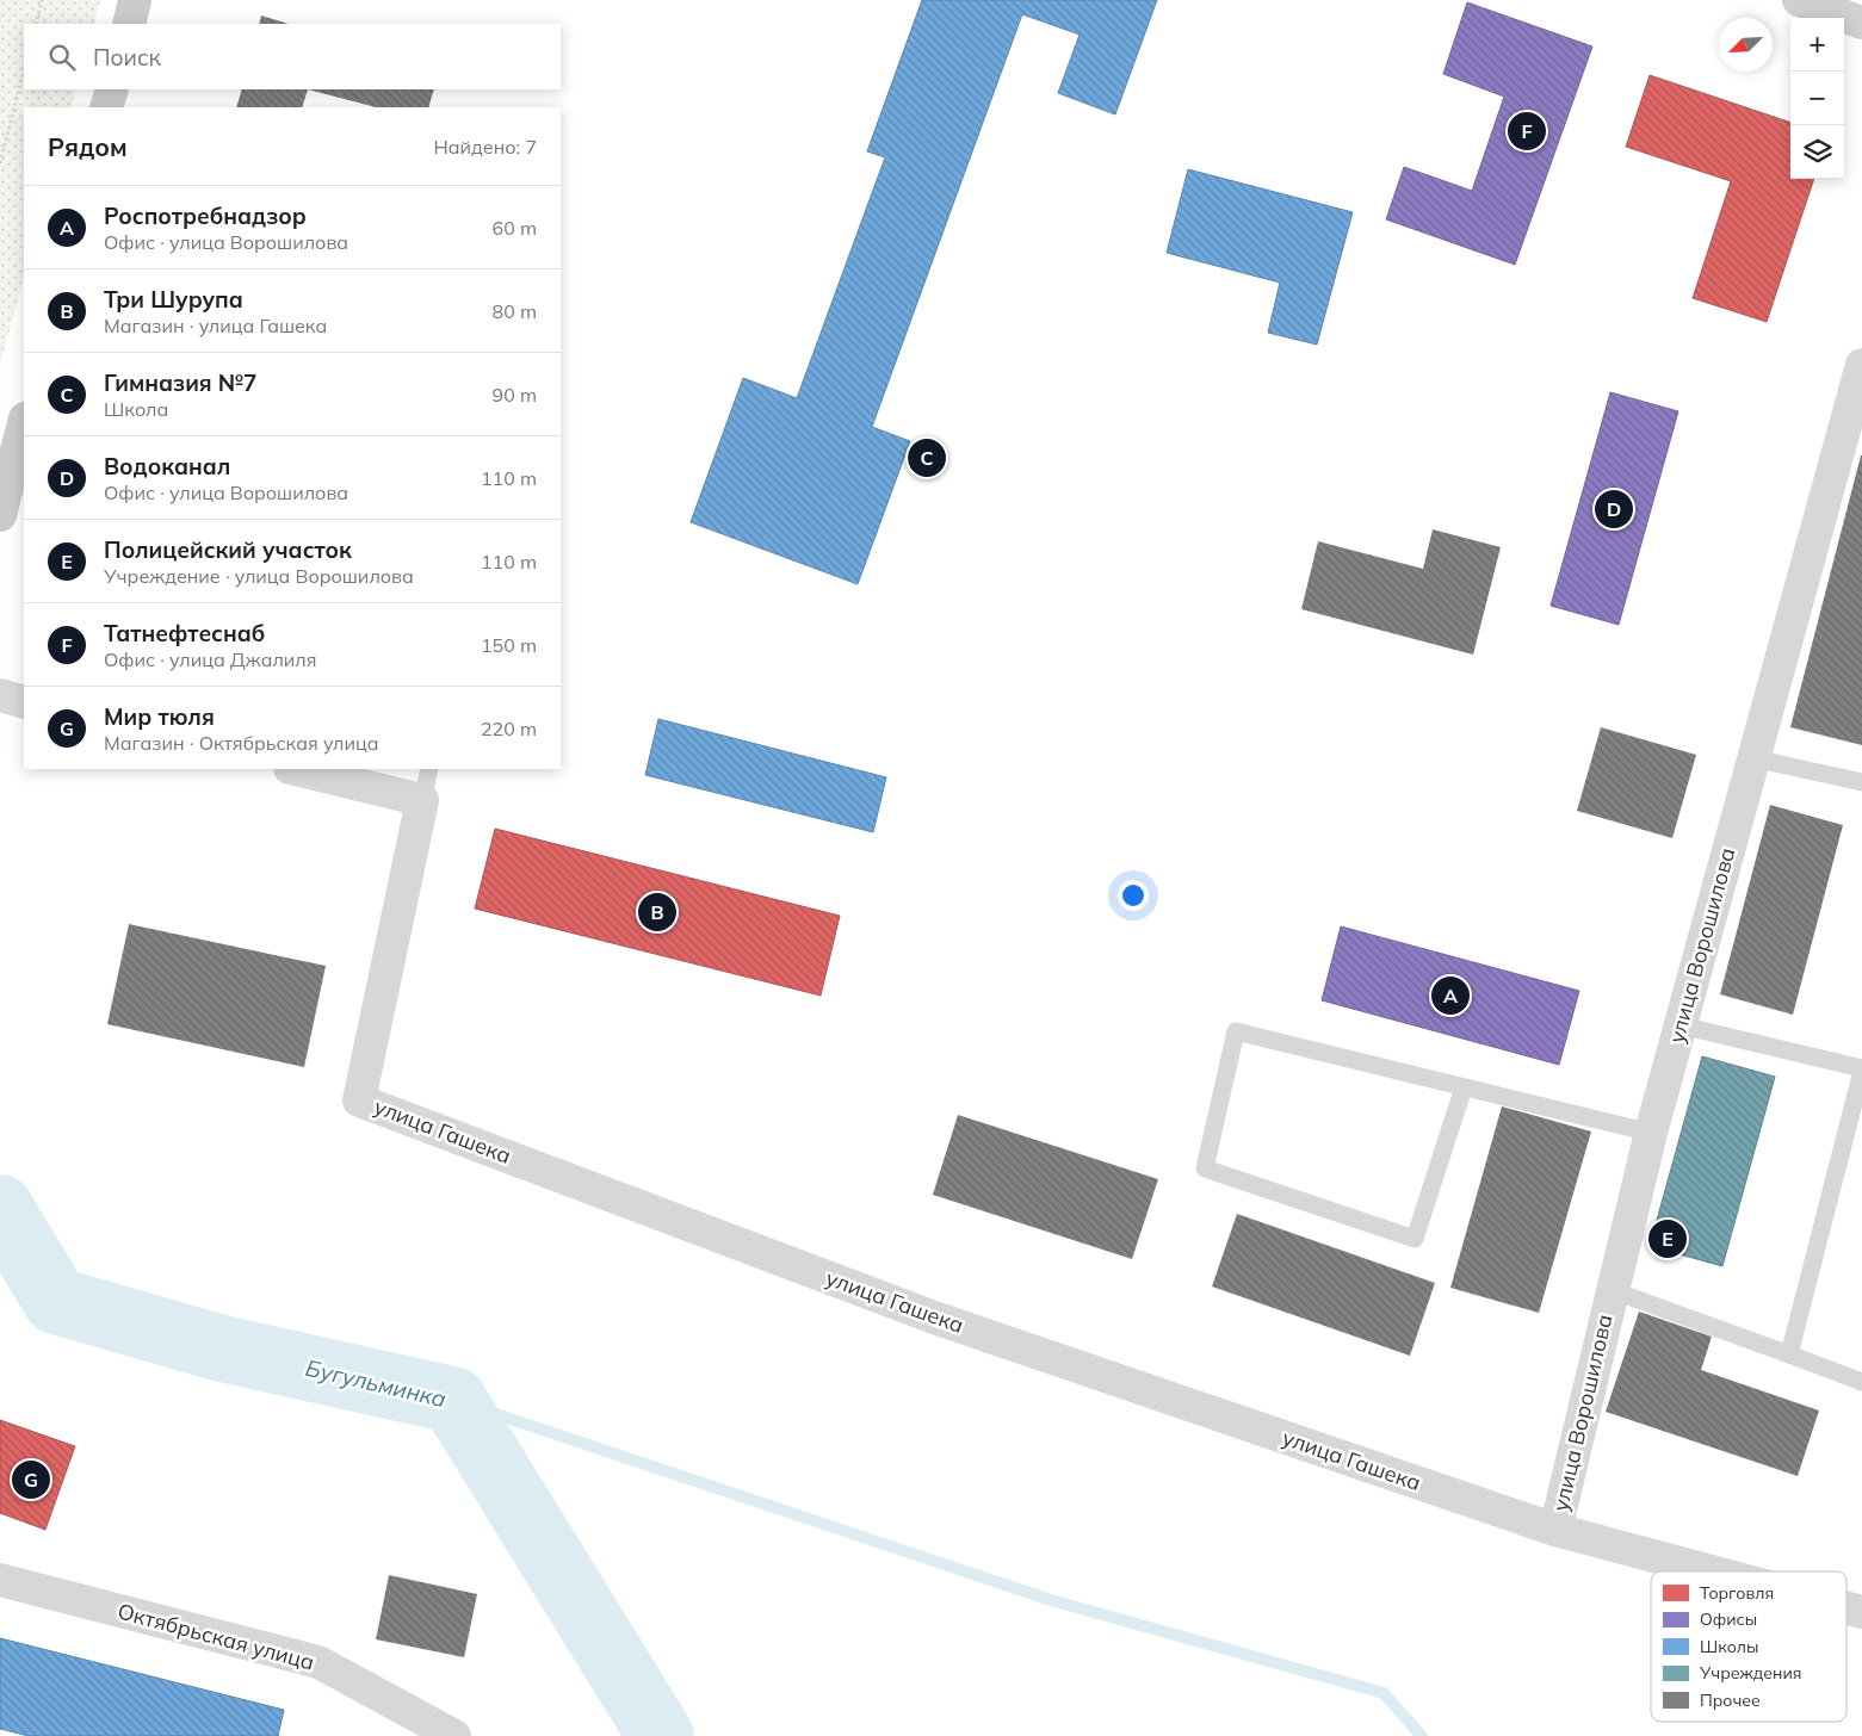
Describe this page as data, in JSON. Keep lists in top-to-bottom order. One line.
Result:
{"streets":{"street":["улица Ворошилова","улица Гашека","Октябрьская улица"]},"crossings":[["улица Ворошилова","улица Гашека"]],"water":["Бугульминка"],"legend":["Торговля","Офисы","Школы","Учреждения","Прочее"],"north":"bottom left","page":{"map_buttons":["+","−"],"search":"Поиск","heading":["Рядом","Найдено: 7"],"pins":["F","C","D","B","A","E","G"],"list":[{"mark":"A","name":"Роспотребнадзор","note":"Офис · улица Ворошилова","value":"60 m"},{"mark":"B","name":"Три Шурупа","note":"Магазин · улица Гашека","value":"80 m"},{"mark":"C","name":"Гимназия №7","note":"Школа","value":"90 m"},{"mark":"D","name":"Водоканал","note":"Офис · улица Ворошилова","value":"110 m"},{"mark":"E","name":"Полицейский участок","note":"Учреждение · улица Ворошилова","value":"110 m"},{"mark":"F","name":"Татнефтеснаб","note":"Офис · улица Джалиля","value":"150 m"},{"mark":"G","name":"Мир тюля","note":"Магазин · Октябрьская улица","value":"220 m"}]}}
